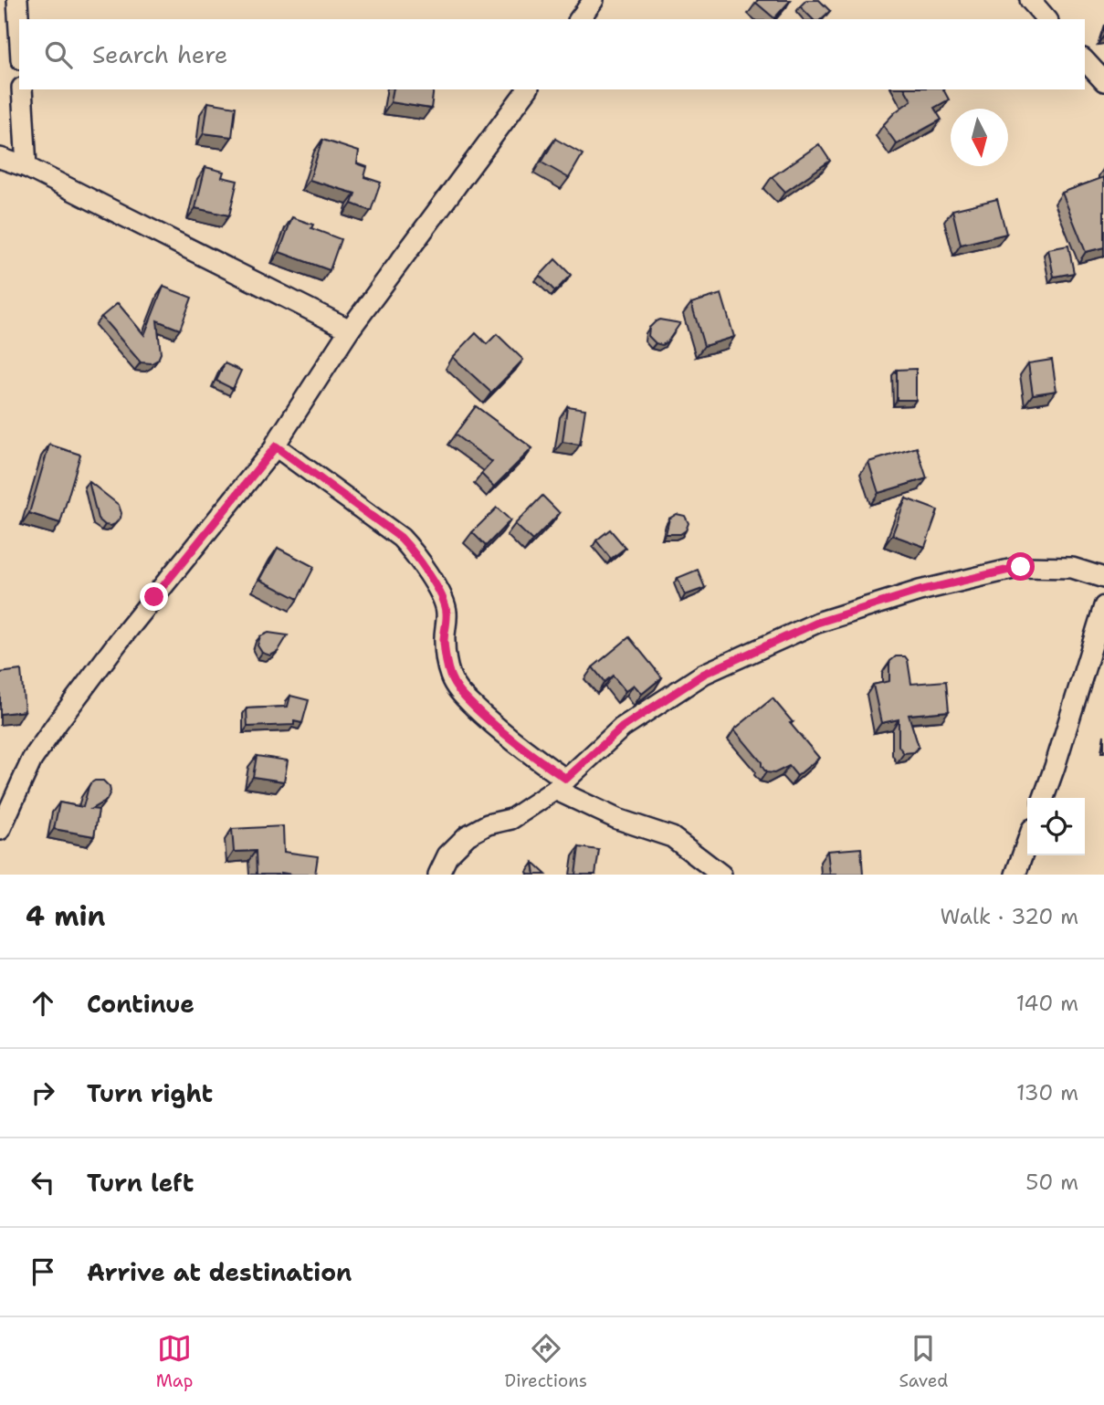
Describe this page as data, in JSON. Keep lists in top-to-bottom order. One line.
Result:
{"north":"bottom","page":{"search":"Search here","heading":["4 min","Walk · 320 m"],"list":[["Continue","140 m"],["Turn right","130 m"],["Turn left","50 m"],"Arrive at destination"],"nav":["Map","Directions","Saved"]}}
